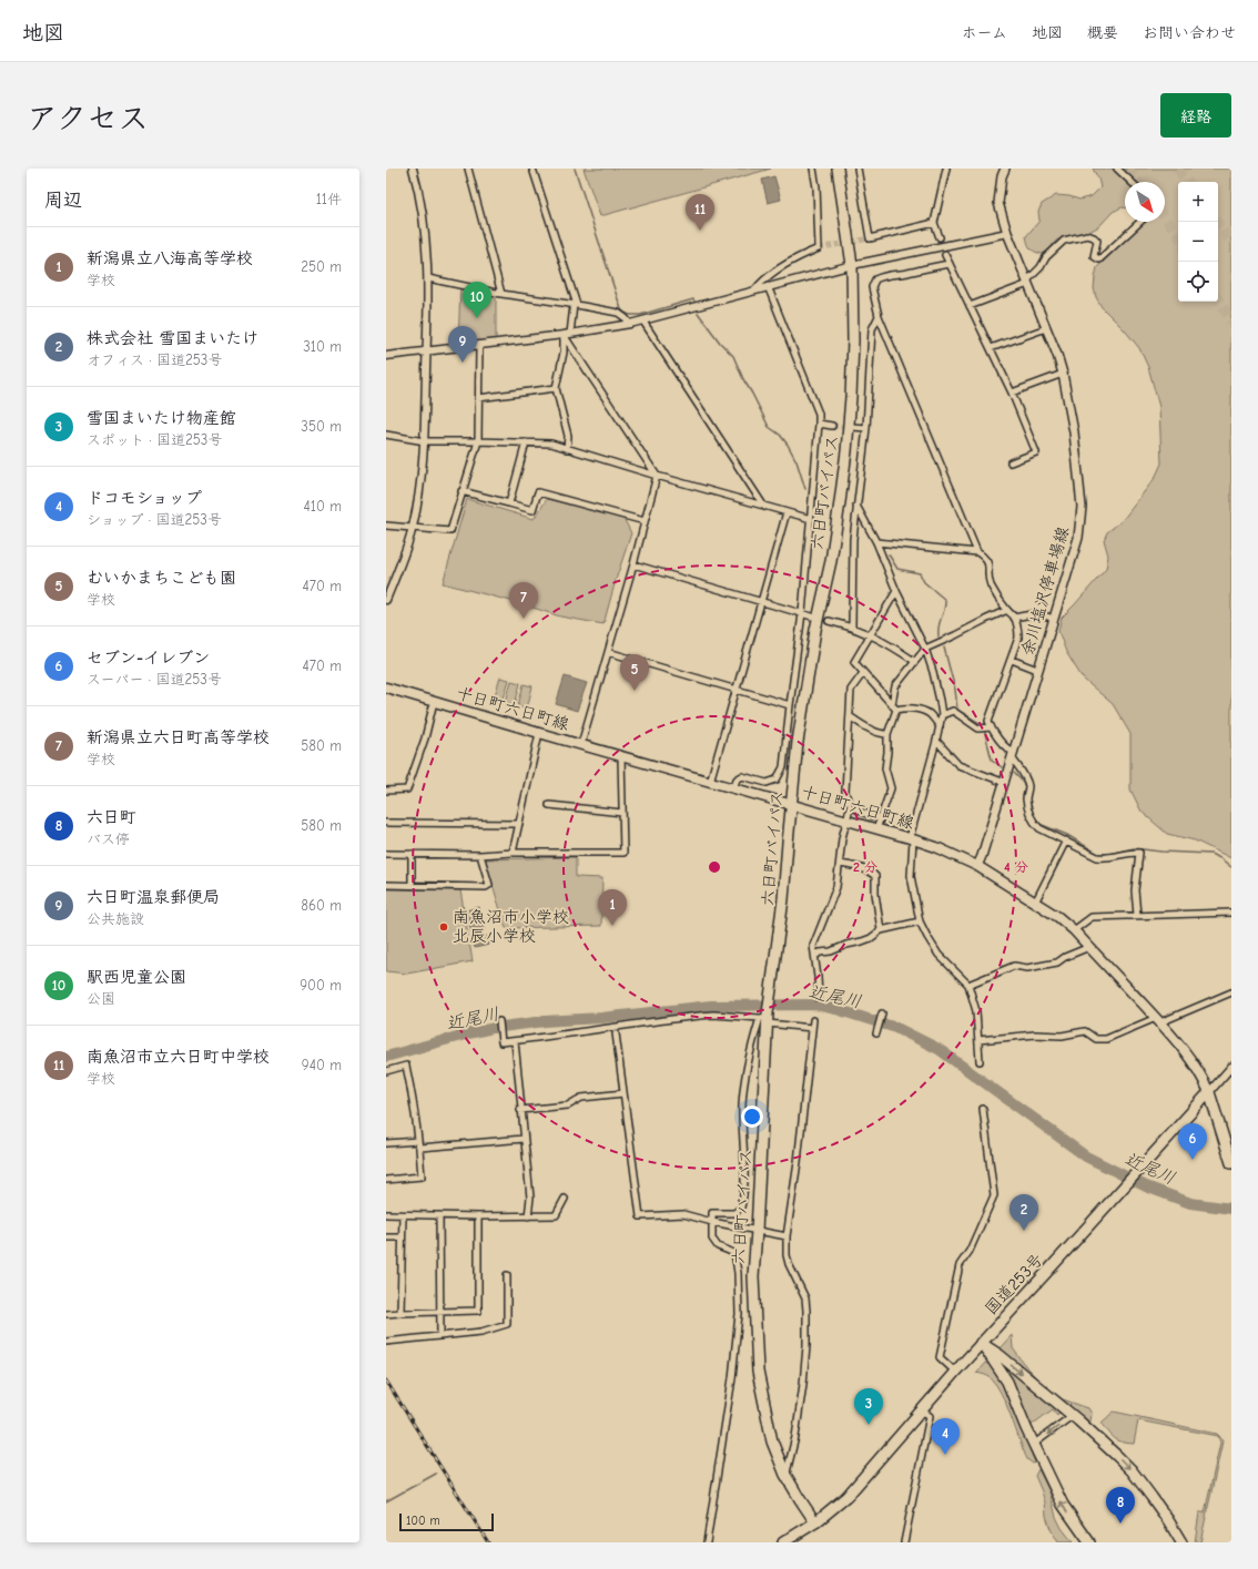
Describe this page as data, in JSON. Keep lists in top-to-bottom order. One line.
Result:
{"streets":{"highway":["六日町バイパス","国道253号"],"main road":["余川塩沢停車場線","十日町六日町線"]},"crossings":[["六日町バイパス","十日町六日町線"],["六日町バイパス","国道253号"],["余川塩沢停車場線","十日町六日町線"],["十日町六日町線","国道253号"]],"water":["近尾川"],"places":["南魚沼市小学校 北辰小学校"],"scale_bar":"100 m","north":"bottom right","page":{"header":"地図","nav":["ホーム","地図","概要","お問い合わせ"],"title":"アクセス","buttons":"経路","heading":["周辺","11件"],"map_buttons":["+","−"],"pins":["11","10","9","7","5","1","6","2","3","4","8"],"list":[{"mark":"1","name":"新潟県立八海高等学校","note":"学校","value":"250 m"},{"mark":"2","name":"株式会社 雪国まいたけ","note":"オフィス · 国道253号","value":"310 m"},{"mark":"3","name":"雪国まいたけ物産館","note":"スポット · 国道253号","value":"350 m"},{"mark":"4","name":"ドコモショップ","note":"ショップ · 国道253号","value":"410 m"},{"mark":"5","name":"むいかまちこども園","note":"学校","value":"470 m"},{"mark":"6","name":"セブン-イレブン","note":"スーパー · 国道253号","value":"470 m"},{"mark":"7","name":"新潟県立六日町高等学校","note":"学校","value":"580 m"},{"mark":"8","name":"六日町","note":"バス停","value":"580 m"},{"mark":"9","name":"六日町温泉郵便局","note":"公共施設","value":"860 m"},{"mark":"10","name":"駅西児童公園","note":"公園","value":"900 m"},{"mark":"11","name":"南魚沼市立六日町中学校","note":"学校","value":"940 m"}],"scale":"100 m"},"rings":["2 分","4 分"]}
